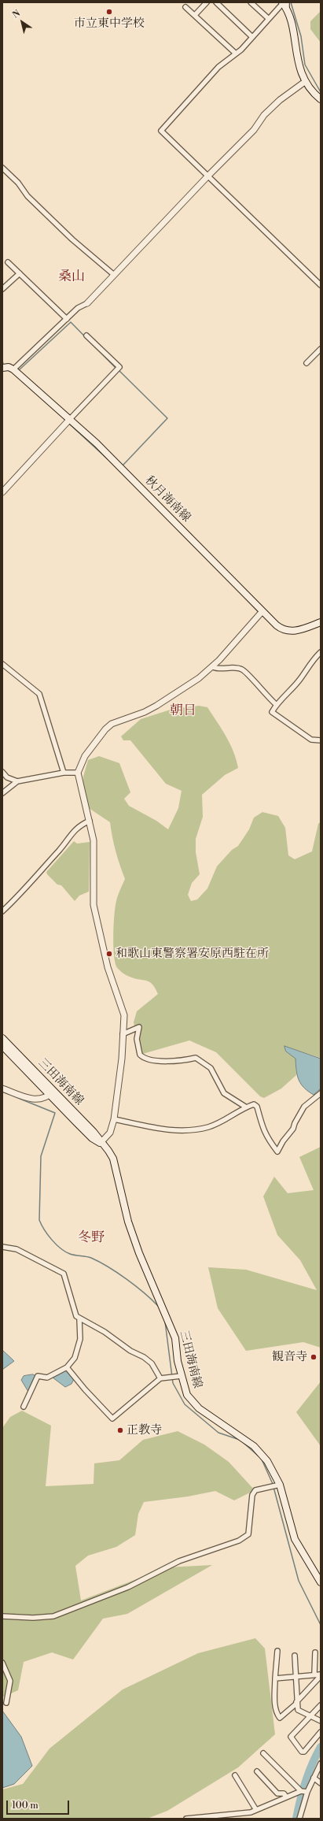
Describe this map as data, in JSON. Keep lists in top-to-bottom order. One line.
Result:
{"streets":{"main road":["秋月海南線","三田海南線"]},"districts":["桑山","朝日","冬野"],"places":["市立東中学校","和歌山東警察署安原西駐在所","観音寺","正教寺"],"scale_bar":"100 m","north":"top left"}
